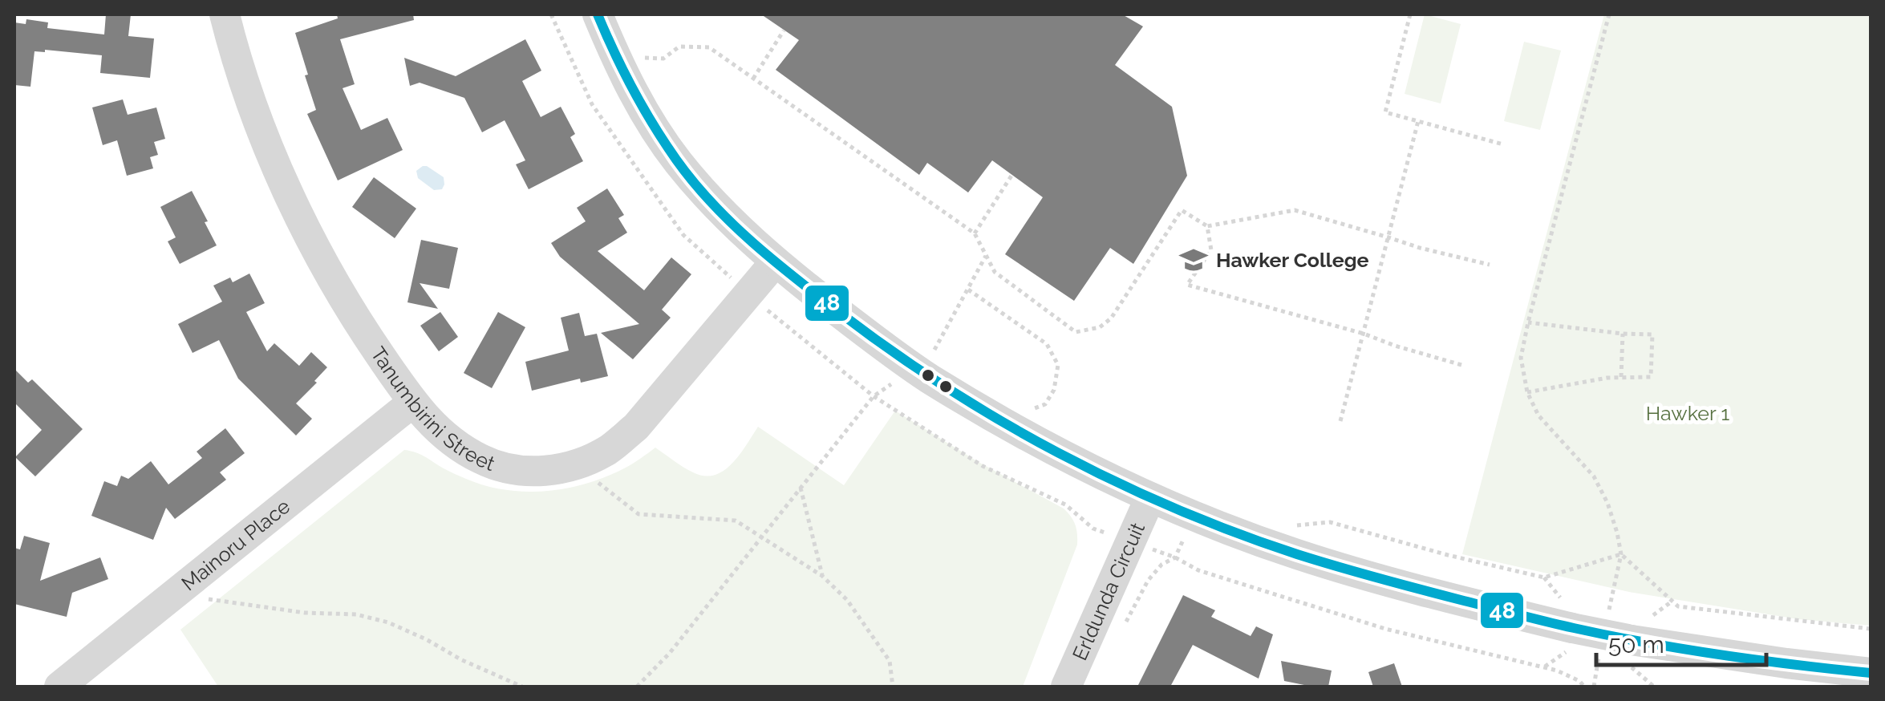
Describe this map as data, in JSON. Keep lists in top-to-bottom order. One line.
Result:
{"streets":{"street":["Tanumbirini Street","Mainoru Place","Erldunda Circuit"]},"crossings":[["Tanumbirini Street","Mainoru Place"]],"parks":["Hawker 1"],"places":{"school or university":["Hawker College"]},"lines":["transit line 48"],"scale_bar":"50 m"}
